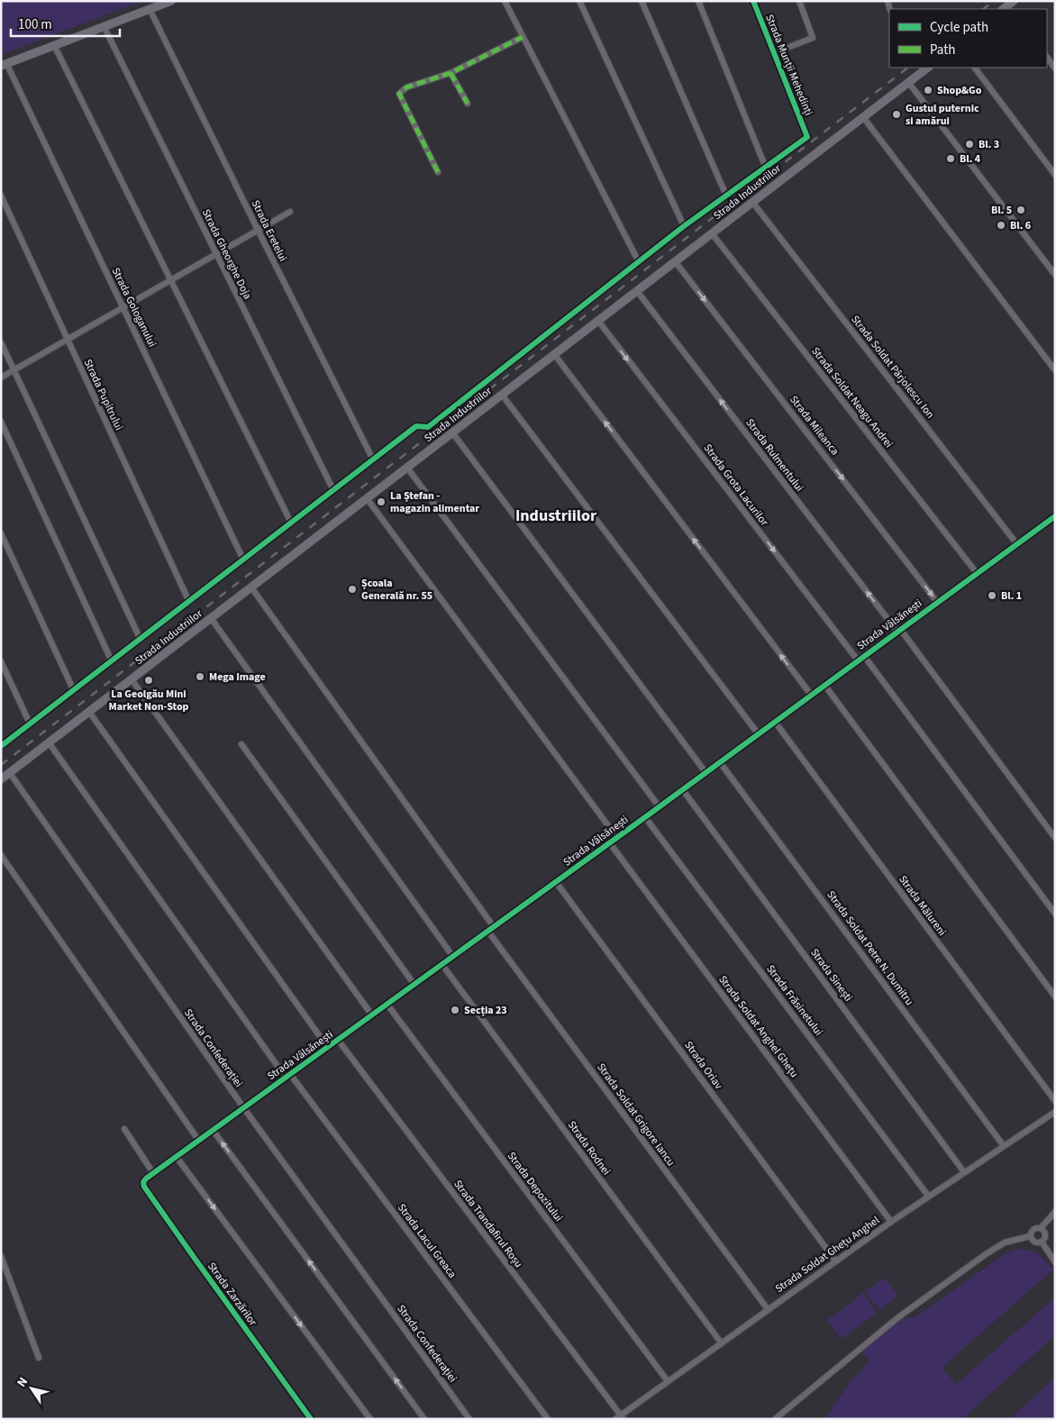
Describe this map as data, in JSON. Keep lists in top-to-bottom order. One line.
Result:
{"streets":{"main road":["Strada Industriilor"],"street":["Strada Munții Mehedinți","Strada Eretelui","Strada Gheorghe Doja","Strada Gologanului","Strada Soldat Pârjolescu Ion","Strada Pupitrului","Strada Soldat Neagu Andrei","Strada Mileanca","Strada Rulmentului","Strada Grota Lacurilor","Strada Vâlsănești","Strada Mălureni","Strada Soldat Petre N. Dumitru","Strada Sinești","Strada Frăsinetului","Strada Soldat Anghel Ghețu","Strada Confederației","Strada Oriav","Strada Soldat Grigore Iancu","Strada Rodnei","Strada Depozitului","Strada Trandafirul Roșu","Strada Lacul Greaca","Strada Soldat Ghețu Anghel","Strada Zarzărilor"]},"crossings":[["Strada Industriilor","Strada Soldat Pârjolescu Ion"],["Strada Industriilor","Strada Soldat Neagu Andrei"],["Strada Industriilor","Strada Mileanca"],["Strada Industriilor","Strada Rulmentului"],["Strada Industriilor","Strada Grota Lacurilor"],["Strada Industriilor","Strada Confederației"],["Strada Industriilor","Strada Soldat Grigore Iancu"],["Strada Industriilor","Strada Lacul Greaca"],["Strada Soldat Pârjolescu Ion","Strada Vâlsănești"],["Strada Soldat Neagu Andrei","Strada Vâlsănești"],["Strada Mileanca","Strada Vâlsănești"],["Strada Rulmentului","Strada Vâlsănești"],["Strada Grota Lacurilor","Strada Vâlsănești"],["Strada Vâlsănești","Strada Mălureni"],["Strada Vâlsănești","Strada Soldat Petre N. Dumitru"],["Strada Vâlsănești","Strada Sinești"],["Strada Vâlsănești","Strada Frăsinetului"],["Strada Vâlsănești","Strada Soldat Anghel Ghețu"],["Strada Vâlsănești","Strada Confederației"],["Strada Vâlsănești","Strada Oriav"],["Strada Vâlsănești","Strada Soldat Grigore Iancu"],["Strada Vâlsănești","Strada Rodnei"],["Strada Vâlsănești","Strada Depozitului"],["Strada Vâlsănești","Strada Trandafirul Roșu"],["Strada Vâlsănești","Strada Lacul Greaca"],["Strada Vâlsănești","Strada Zarzărilor"],["Strada Soldat Petre N. Dumitru","Strada Soldat Ghețu Anghel"],["Strada Sinești","Strada Soldat Ghețu Anghel"],["Strada Frăsinetului","Strada Soldat Ghețu Anghel"],["Strada Soldat Anghel Ghețu","Strada Soldat Ghețu Anghel"],["Strada Oriav","Strada Soldat Ghețu Anghel"],["Strada Soldat Grigore Iancu","Strada Soldat Ghețu Anghel"],["Strada Rodnei","Strada Soldat Ghețu Anghel"],["Strada Depozitului","Strada Soldat Ghețu Anghel"],["Strada Trandafirul Roșu","Strada Soldat Ghețu Anghel"]],"one_way":["Strada Mileanca","Strada Rulmentului","Strada Grota Lacurilor"],"districts":["Industriilor"],"places":["Shop&Go","Gustul puternic si amărui","Bl. 3","Bl. 4","Bl. 5","Bl. 6","La Ștefan - magazin alimentar","Școala Generală nr. 55","Bl. 1","Mega Image","La Geolgău Mini Market Non-Stop","Secția 23"],"legend":["Cycle path","Path"],"scale_bar":"100 m","north":"top left"}
